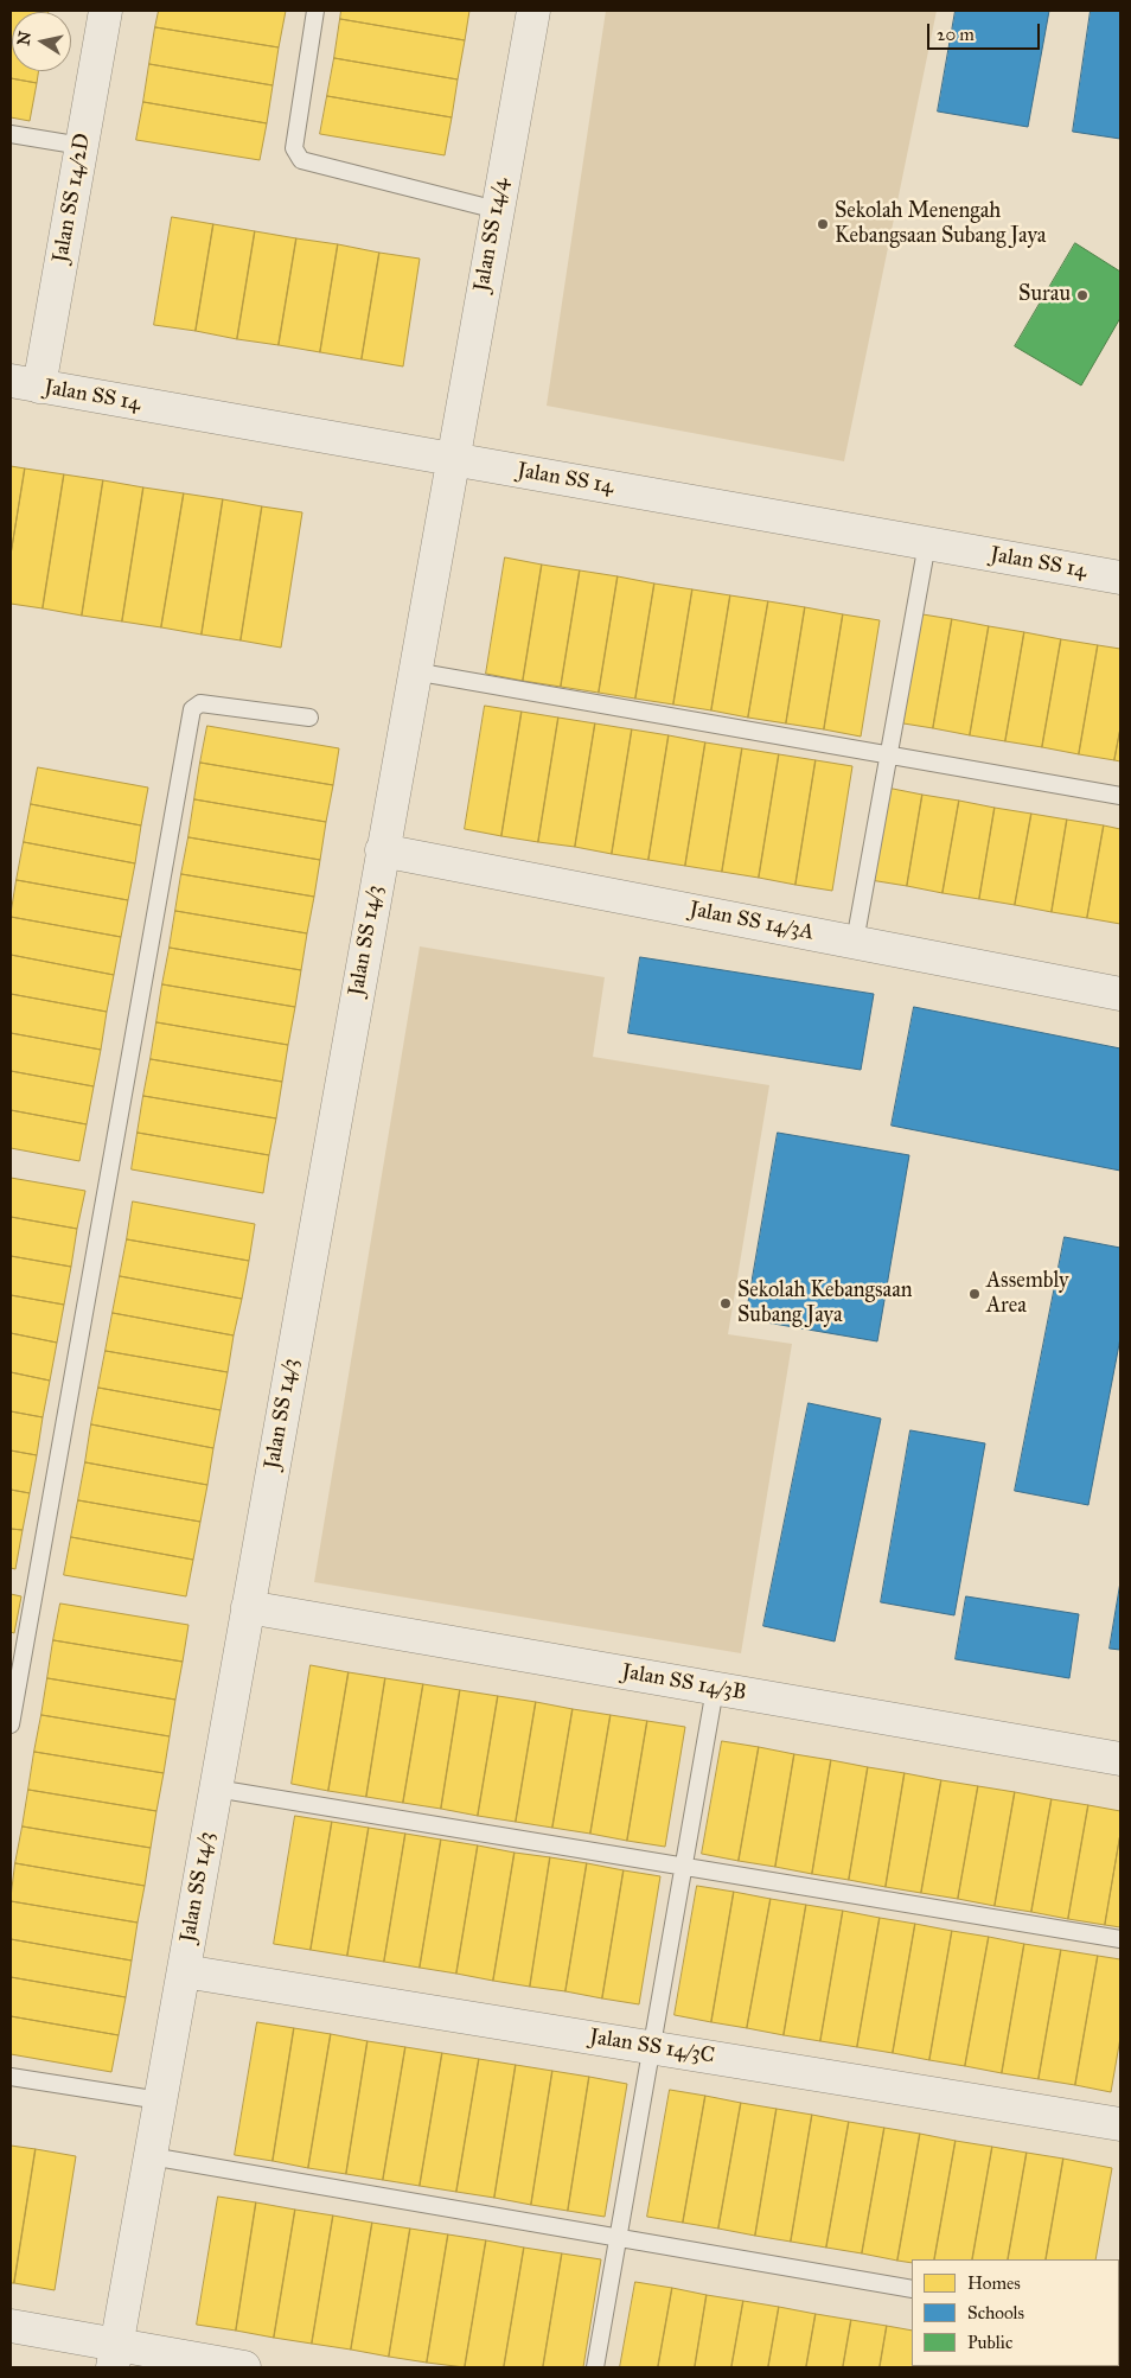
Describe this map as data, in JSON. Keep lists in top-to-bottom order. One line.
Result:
{"streets":{"street":["Jalan SS 14/2D","Jalan SS 14/4","Jalan SS 14","Jalan SS 14/3A","Jalan SS 14/3","Jalan SS 14/3B","Jalan SS 14/3C"]},"crossings":[["Jalan SS 14/2D","Jalan SS 14"],["Jalan SS 14/4","Jalan SS 14"],["Jalan SS 14/4","Jalan SS 14/3"],["Jalan SS 14","Jalan SS 14/3"],["Jalan SS 14/3A","Jalan SS 14/3"],["Jalan SS 14/3","Jalan SS 14/3B"],["Jalan SS 14/3","Jalan SS 14/3C"]],"places":["Sekolah Menengah Kebangsaan Subang Jaya","Surau","Assembly Area","Sekolah Kebangsaan Subang Jaya"],"legend":["Homes","Schools","Public"],"scale_bar":"20 m","north":"left"}
